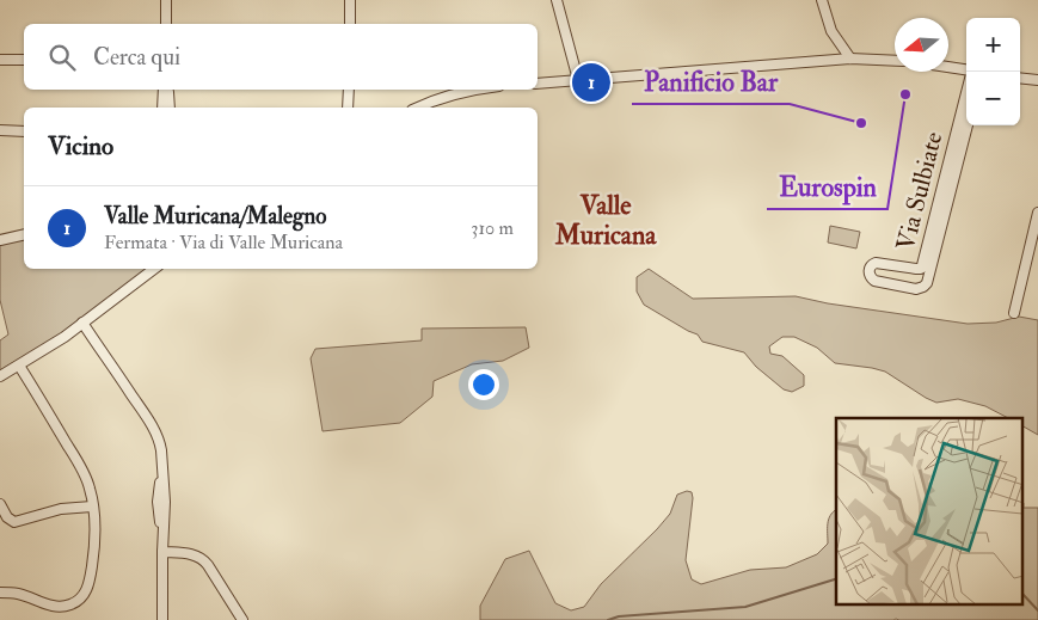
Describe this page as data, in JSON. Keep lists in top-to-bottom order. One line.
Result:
{"streets":{"street":["Via Sulbiate"]},"districts":["Valle Muricana"],"places":["Eurospin","Panificio Bar"],"north":"left","page":{"map_buttons":["+","−"],"search":"Cerca qui","pins":"1","heading":"Vicino","list":[{"mark":"1","name":"Valle Muricana/Malegno","note":"Fermata · Via di Valle Muricana","value":"310 m"}]}}
